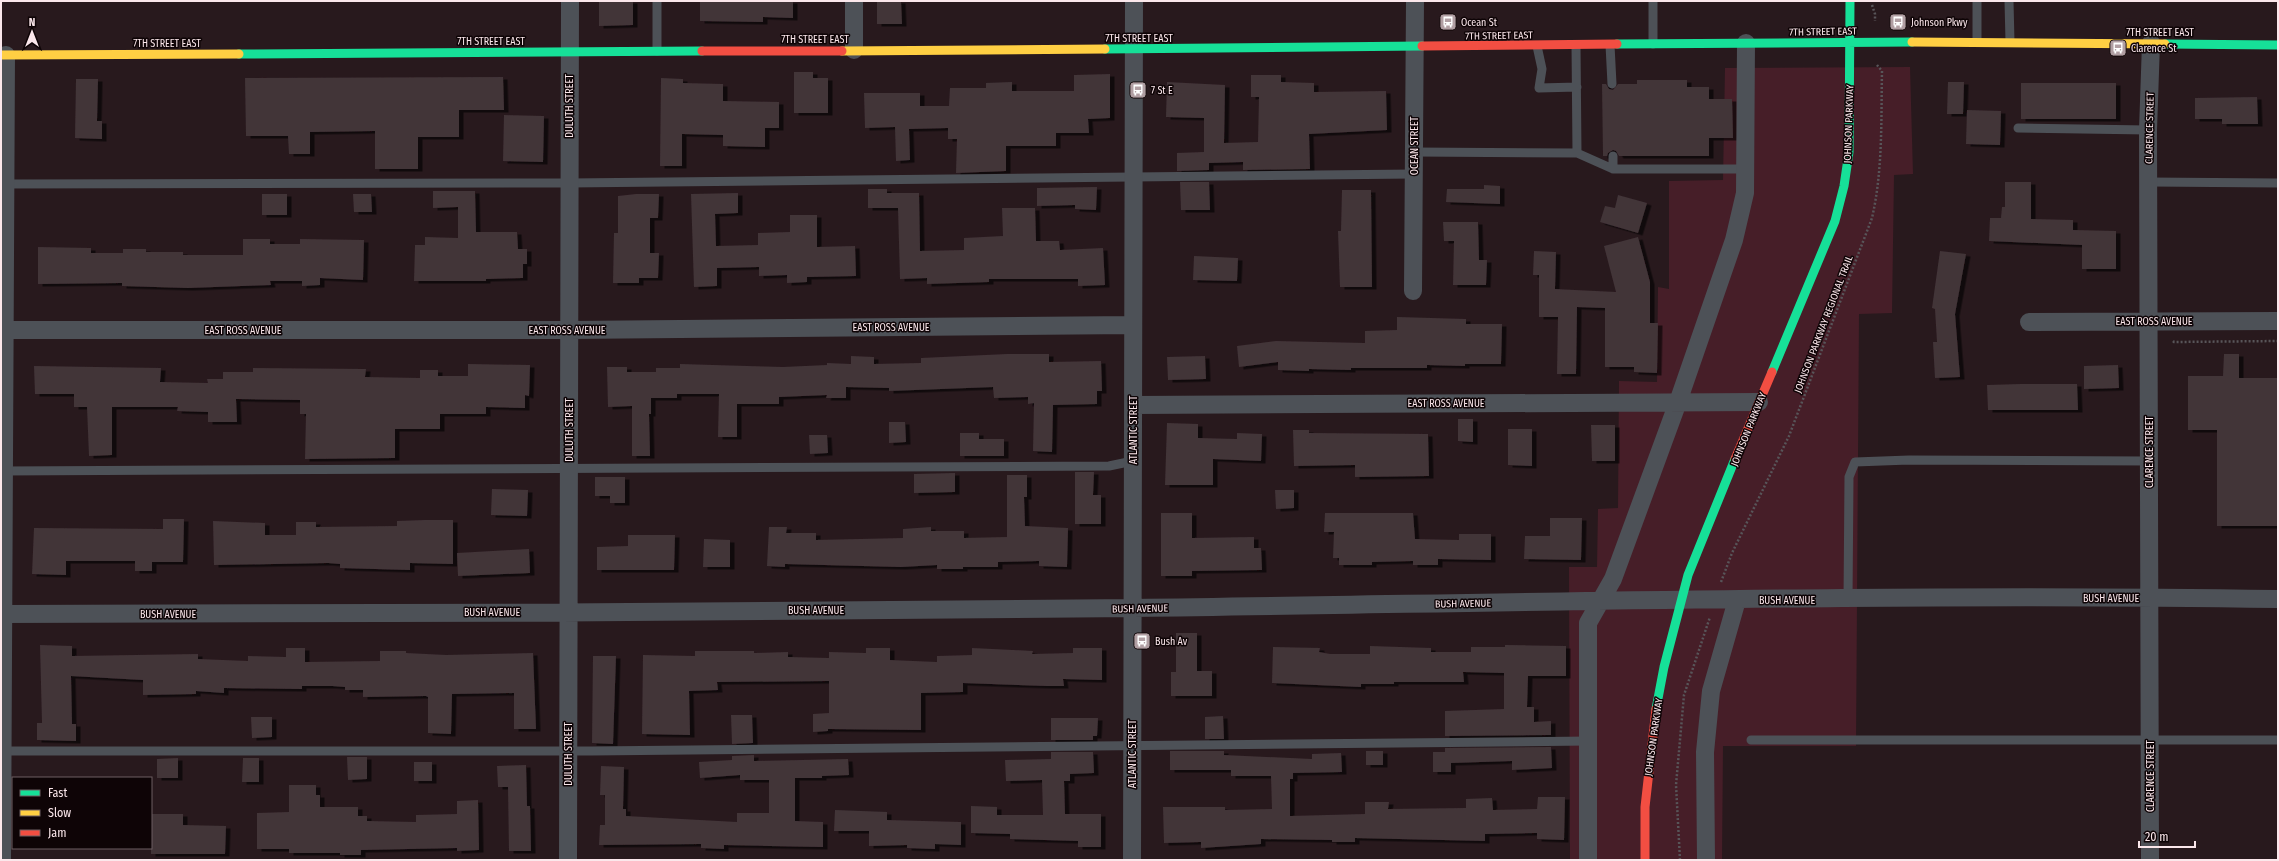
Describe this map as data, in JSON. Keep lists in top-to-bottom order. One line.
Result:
{"streets":{"street":["7TH STREET EAST","DULUTH STREET","JOHNSON PARKWAY","CLARENCE STREET","OCEAN STREET","EAST ROSS AVENUE","ATLANTIC STREET","BUSH AVENUE"],"path":["JOHNSON PARKWAY REGIONAL TRAIL"]},"crossings":[["7TH STREET EAST","DULUTH STREET"],["7TH STREET EAST","JOHNSON PARKWAY"],["7TH STREET EAST","CLARENCE STREET"],["7TH STREET EAST","OCEAN STREET"],["7TH STREET EAST","ATLANTIC STREET"],["DULUTH STREET","EAST ROSS AVENUE"],["DULUTH STREET","BUSH AVENUE"],["JOHNSON PARKWAY","EAST ROSS AVENUE"],["JOHNSON PARKWAY","BUSH AVENUE"],["CLARENCE STREET","EAST ROSS AVENUE"],["CLARENCE STREET","BUSH AVENUE"],["EAST ROSS AVENUE","ATLANTIC STREET"],["ATLANTIC STREET","BUSH AVENUE"]],"places":{"bus stop":["Ocean St","Johnson Pkwy","Clarence St","7 St E","Bush Av"]},"legend":["Fast","Slow","Jam"],"scale_bar":"20 m","north":"top"}
